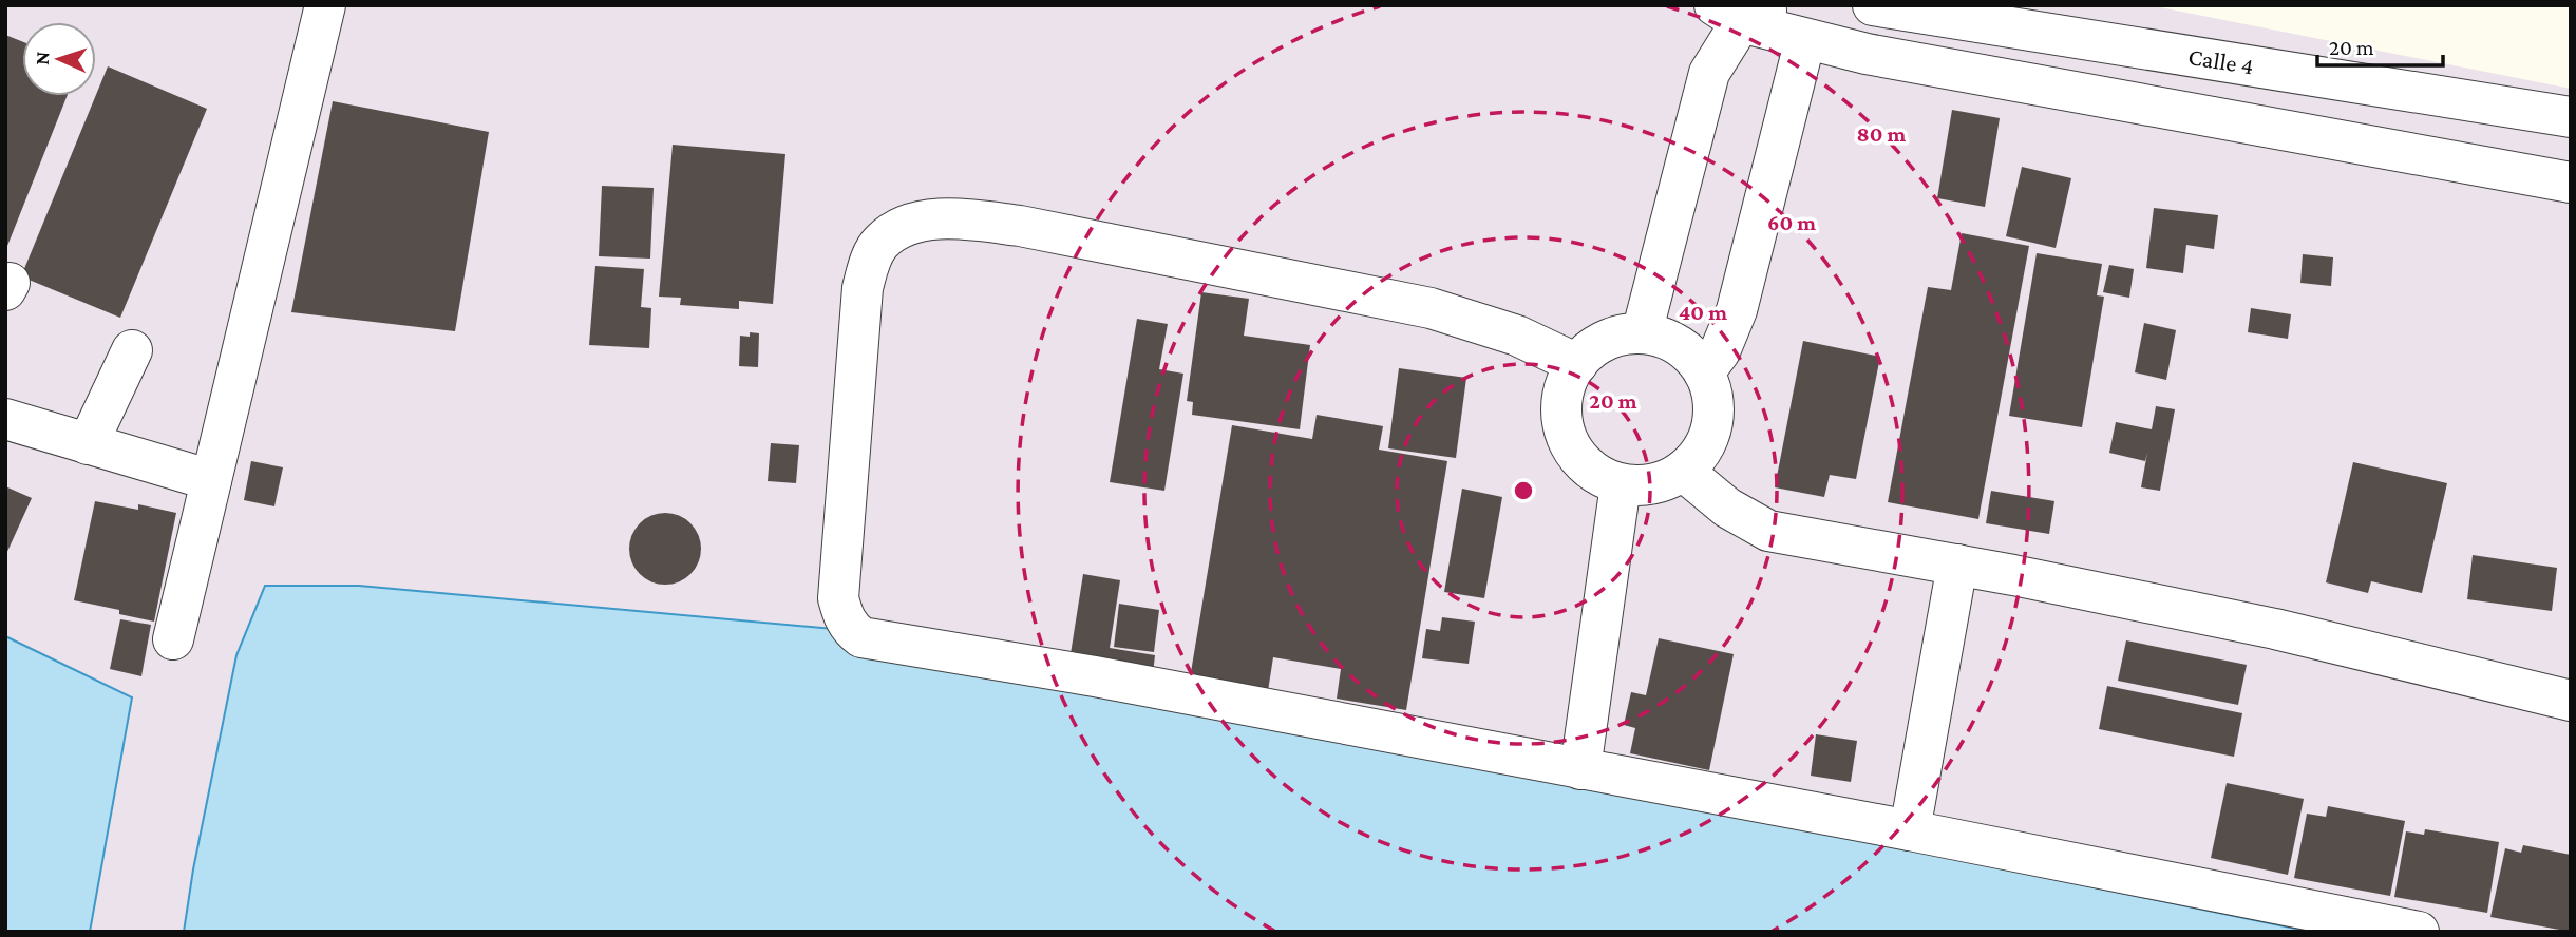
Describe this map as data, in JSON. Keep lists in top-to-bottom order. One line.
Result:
{"streets":{"lane":["Calle 4"]},"scale_bar":"20 m","north":"left","rings":["80 m","60 m","40 m","20 m"]}
